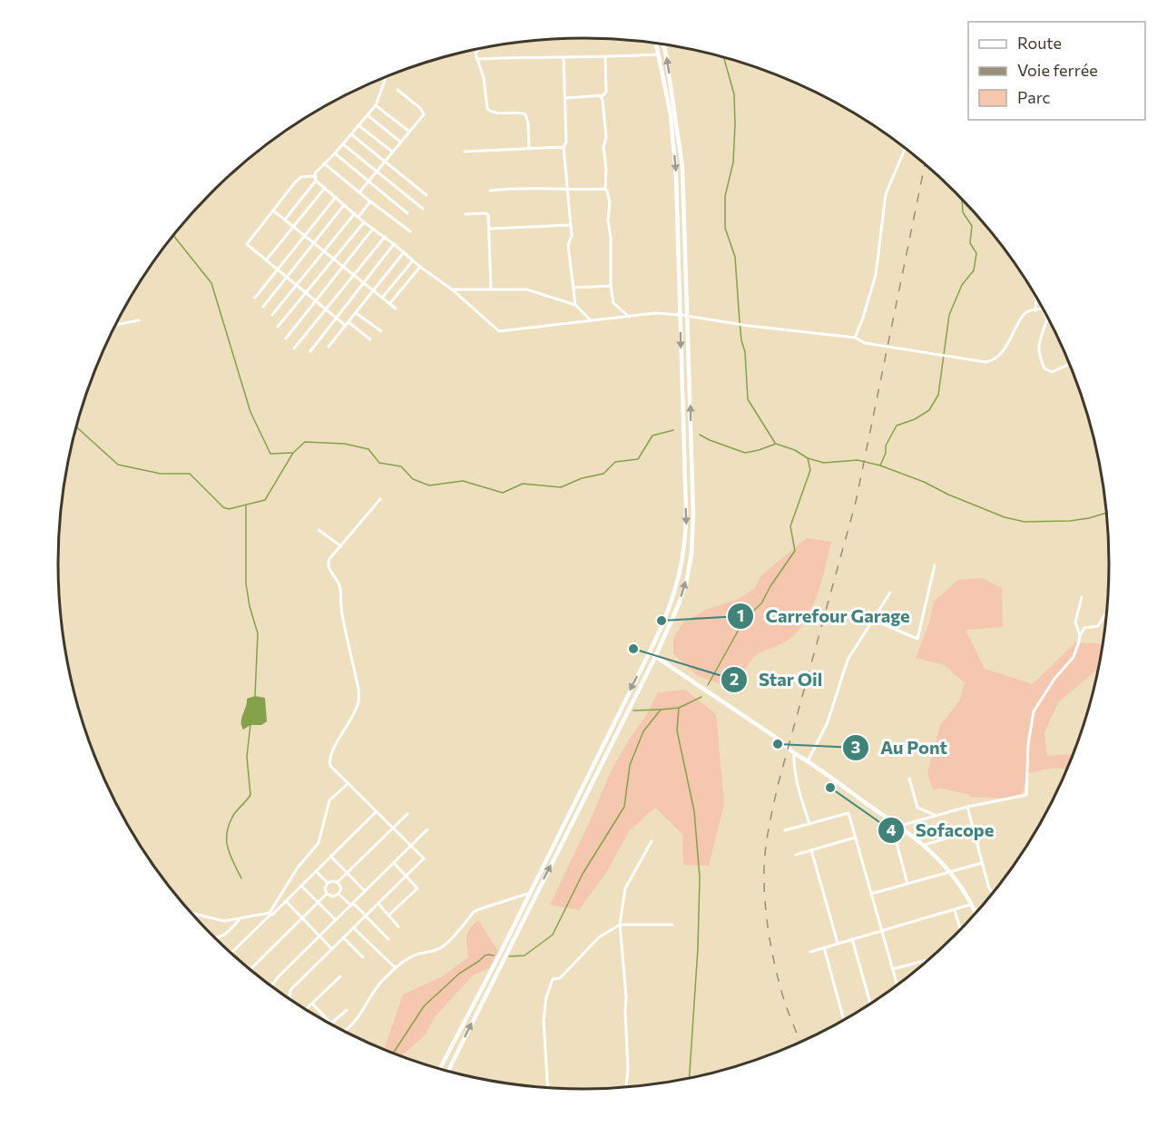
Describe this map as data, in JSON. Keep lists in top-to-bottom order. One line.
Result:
{"places":["Carrefour Garage","Star Oil","Au Pont","Sofacope"],"legend":["Route","Voie ferrée","Parc"]}
